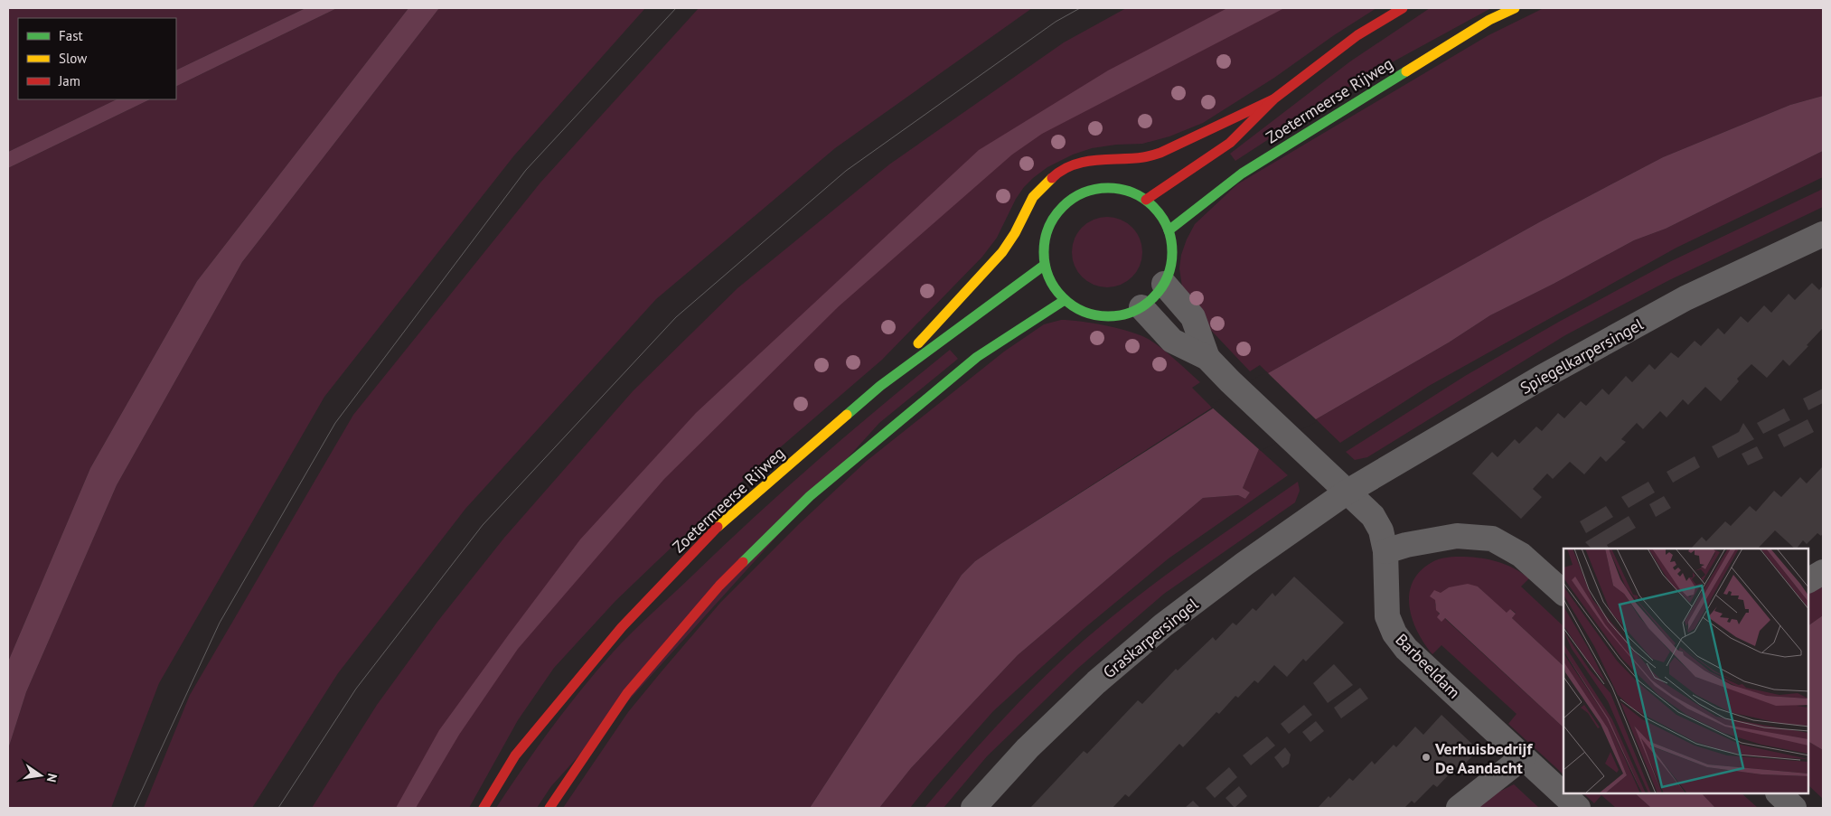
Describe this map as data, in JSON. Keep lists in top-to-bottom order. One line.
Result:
{"streets":{"main road":["Zoetermeerse Rijweg"],"street":["Spiegelkarpersingel","Graskarpersingel","Barbeeldam"]},"crossings":[["Zoetermeerse Rijweg","Barbeeldam"],["Spiegelkarpersingel","Graskarpersingel"],["Spiegelkarpersingel","Barbeeldam"],["Graskarpersingel","Barbeeldam"]],"places":["Verhuisbedrijf De Aandacht"],"legend":["Fast","Slow","Jam"],"north":"right"}
